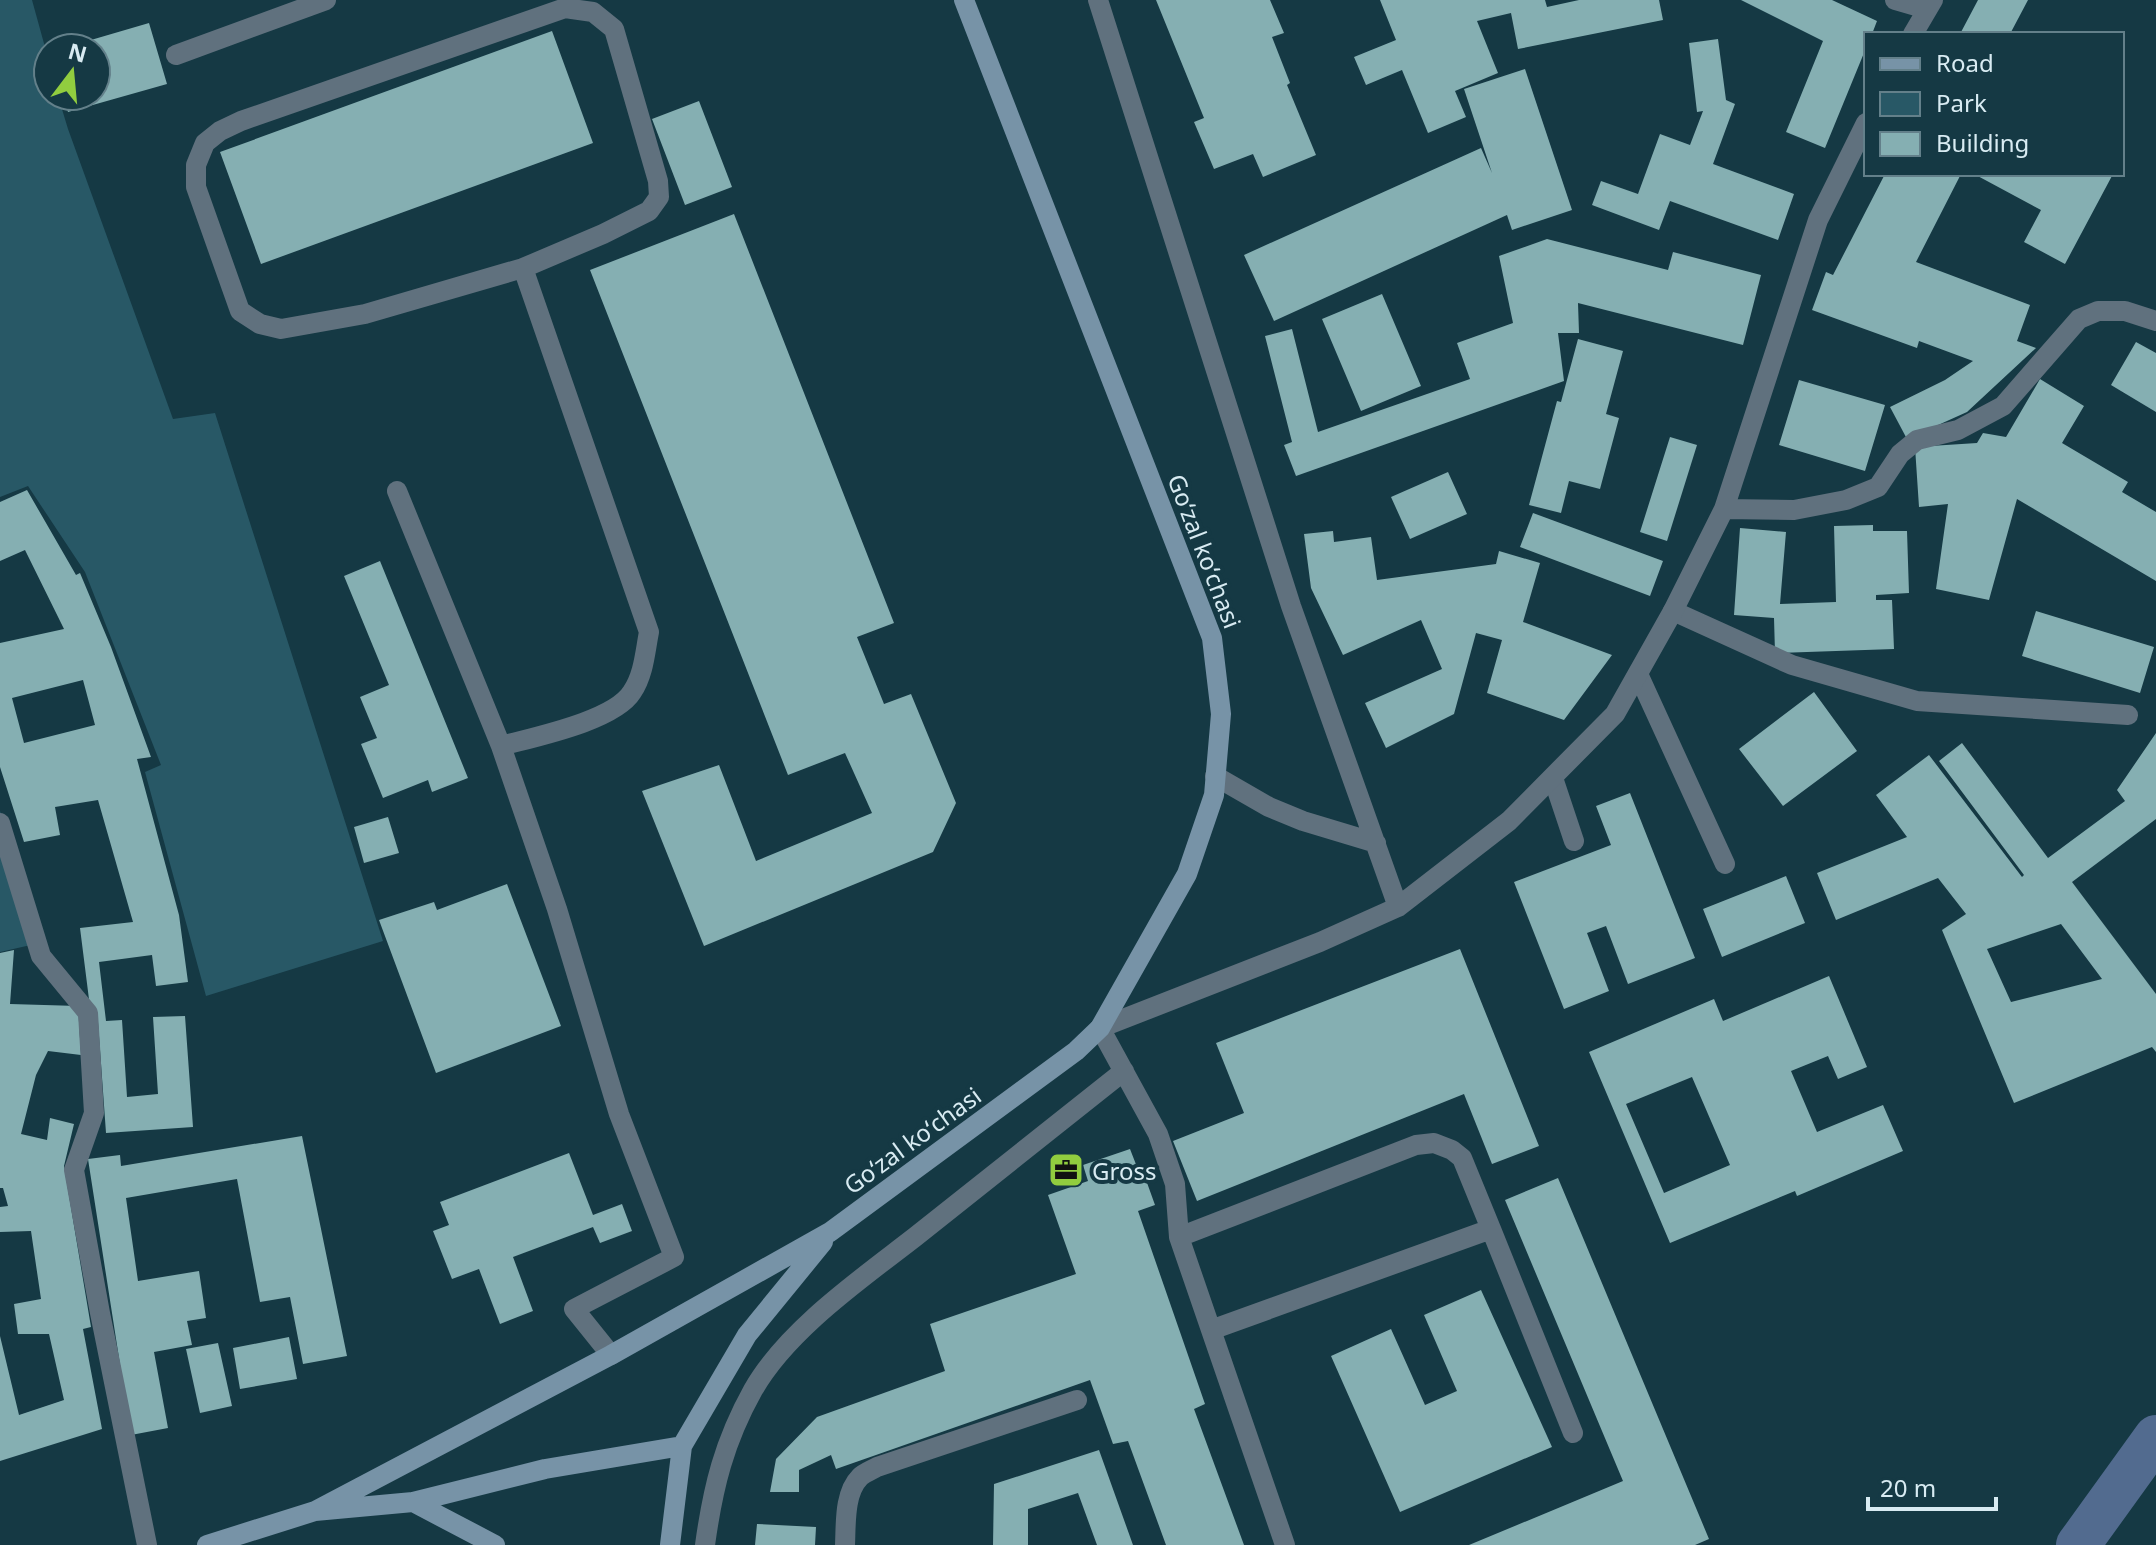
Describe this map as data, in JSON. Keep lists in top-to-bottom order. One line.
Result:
{"streets":{"main road":["Goʻzal koʻchasi"]},"places":{"office":["Gross"]},"legend":["Road","Park","Building"],"scale_bar":"20 m","north":"top"}
